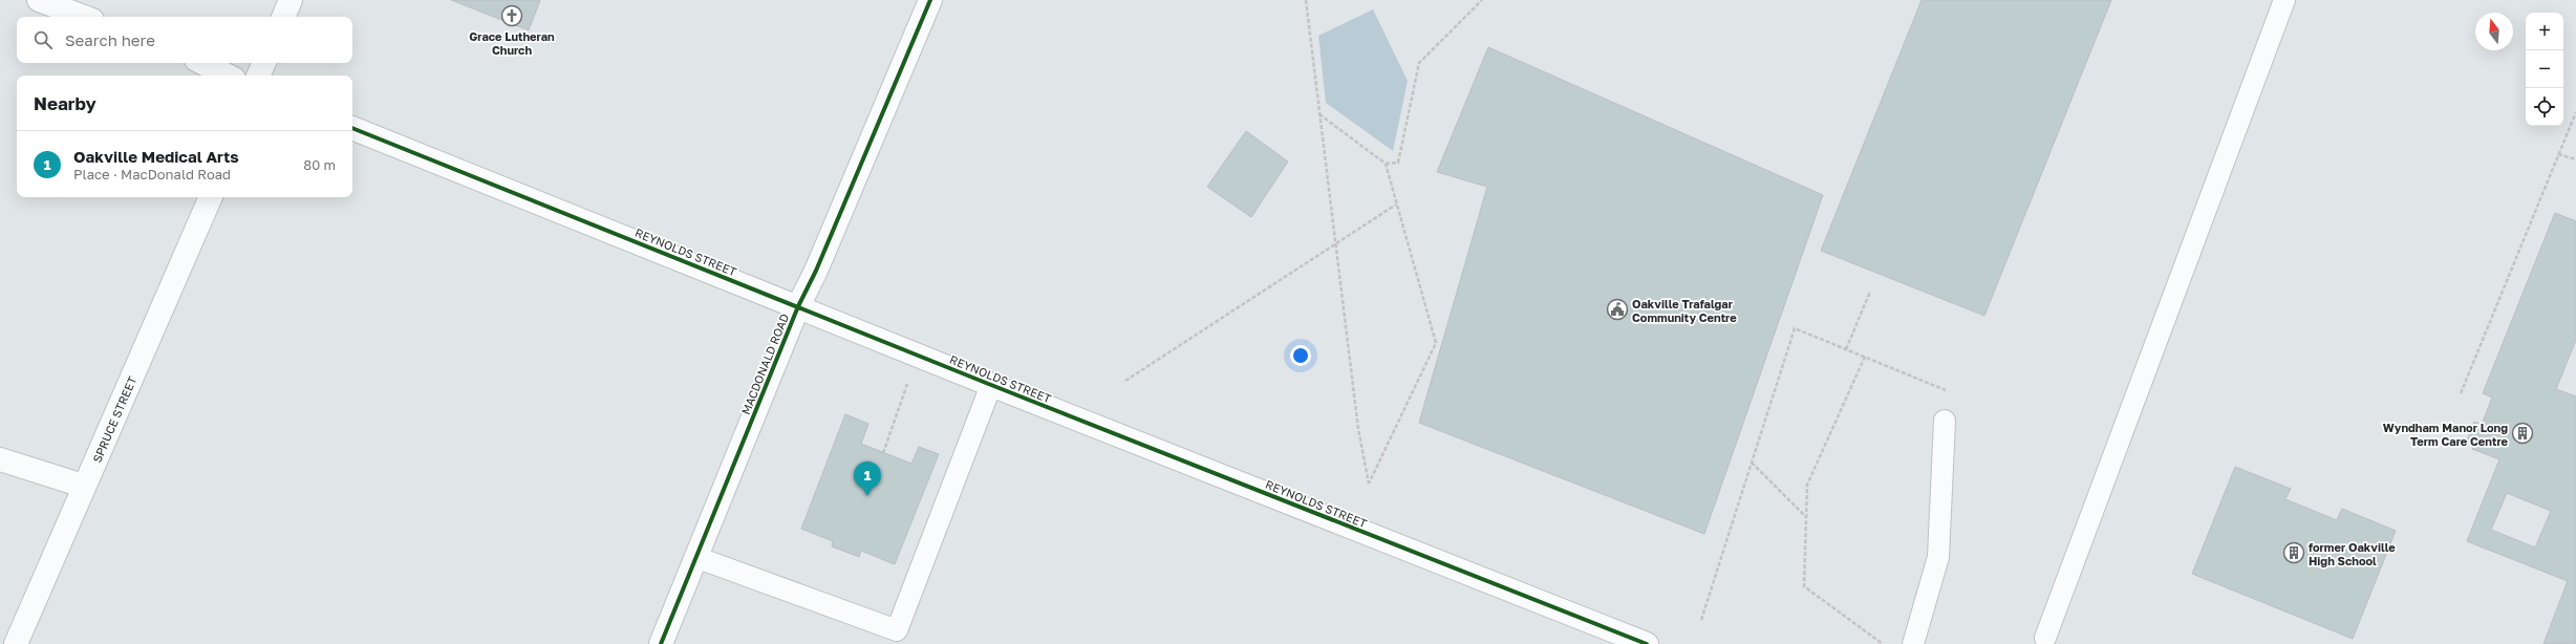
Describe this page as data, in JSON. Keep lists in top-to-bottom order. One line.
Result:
{"streets":{"street":["REYNOLDS STREET","MACDONALD ROAD","SPRUCE STREET"]},"crossings":[["REYNOLDS STREET","MACDONALD ROAD"]],"places":{"church":["Grace Lutheran Church"],"public building":["Oakville Trafalgar Community Centre"],"building":["Wyndham Manor Long Term Care Centre","former Oakville High School"]},"north":"top","page":{"map_buttons":["+","−"],"search":"Search here","heading":"Nearby","list":[{"mark":"1","name":"Oakville Medical Arts","note":"Place · MacDonald Road","value":"80 m"}],"pins":"1"}}
